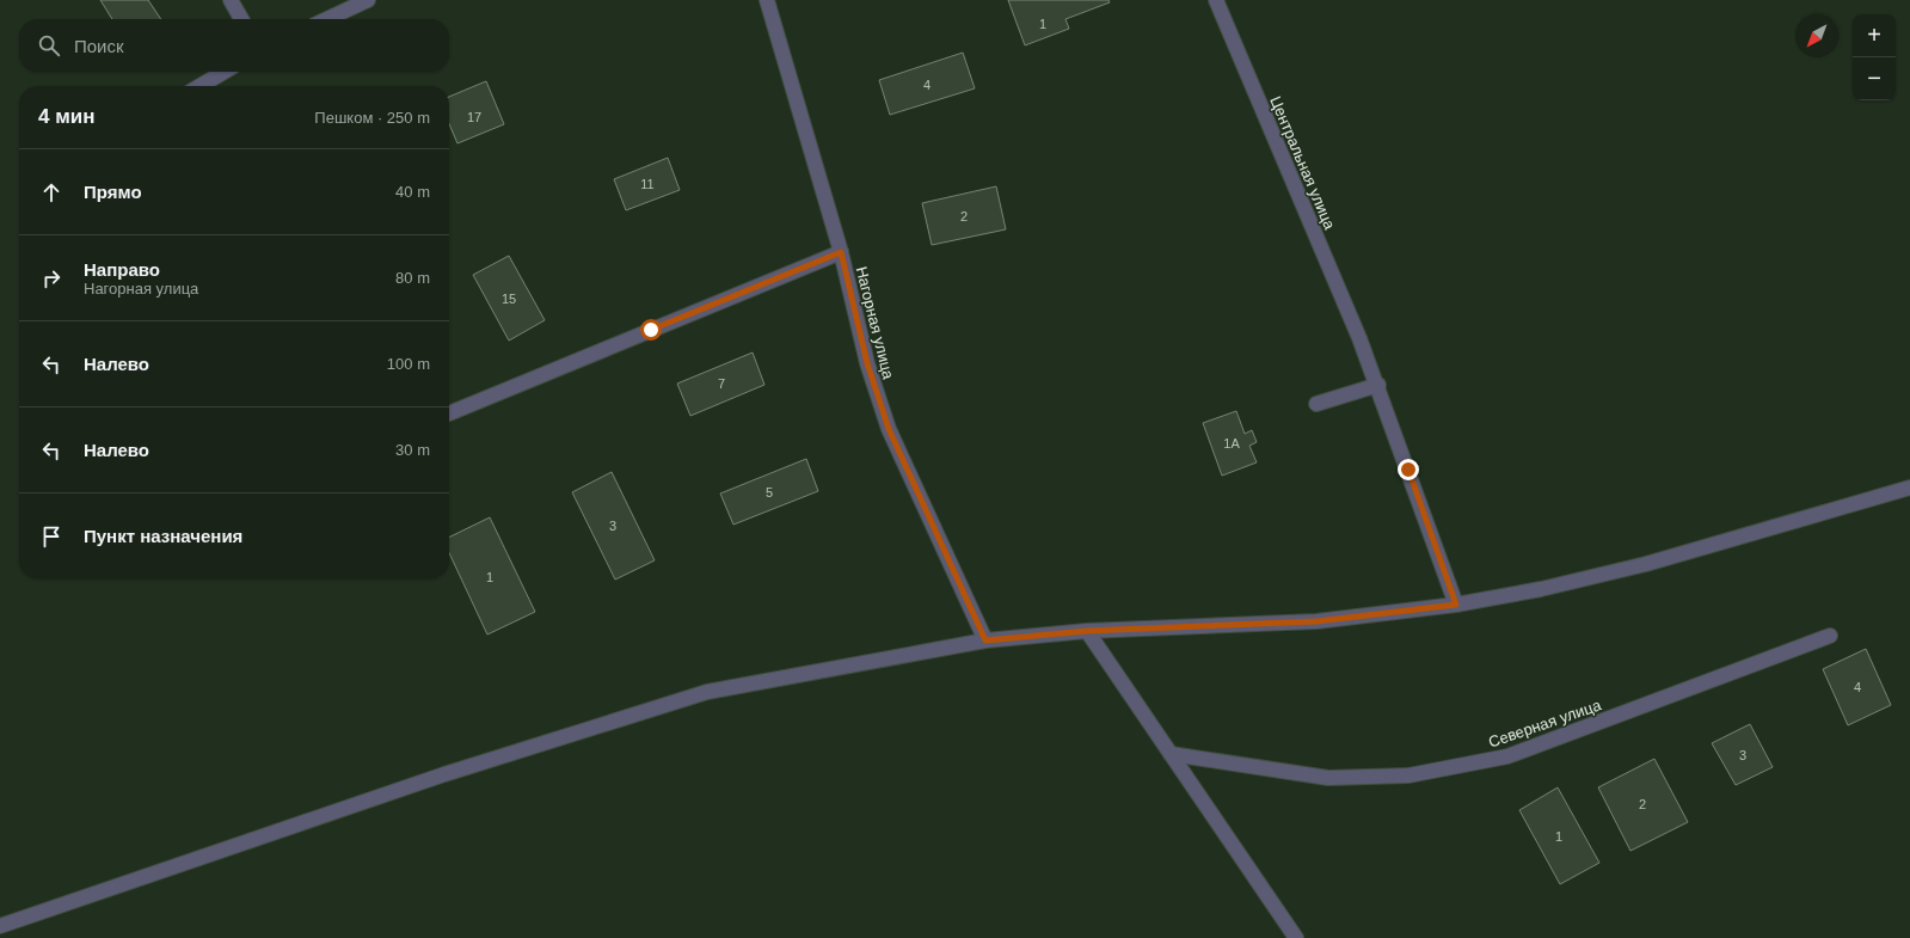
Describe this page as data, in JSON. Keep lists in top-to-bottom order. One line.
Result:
{"streets":{"street":["Центральная улица","Нагорная улица","Северная улица"]},"house_numbers":["1","4","17","11","2","15","7","1А","5","3","1","4","3","2","1"],"north":"bottom left","page":{"map_buttons":["+","−"],"search":"Поиск","heading":["4 мин","Пешком · 250 m"],"list":[["Прямо","40 m"],["Направо","Нагорная улица","80 m"],["Налево","100 m"],["Налево","30 m"],"Пункт назначения"]}}
